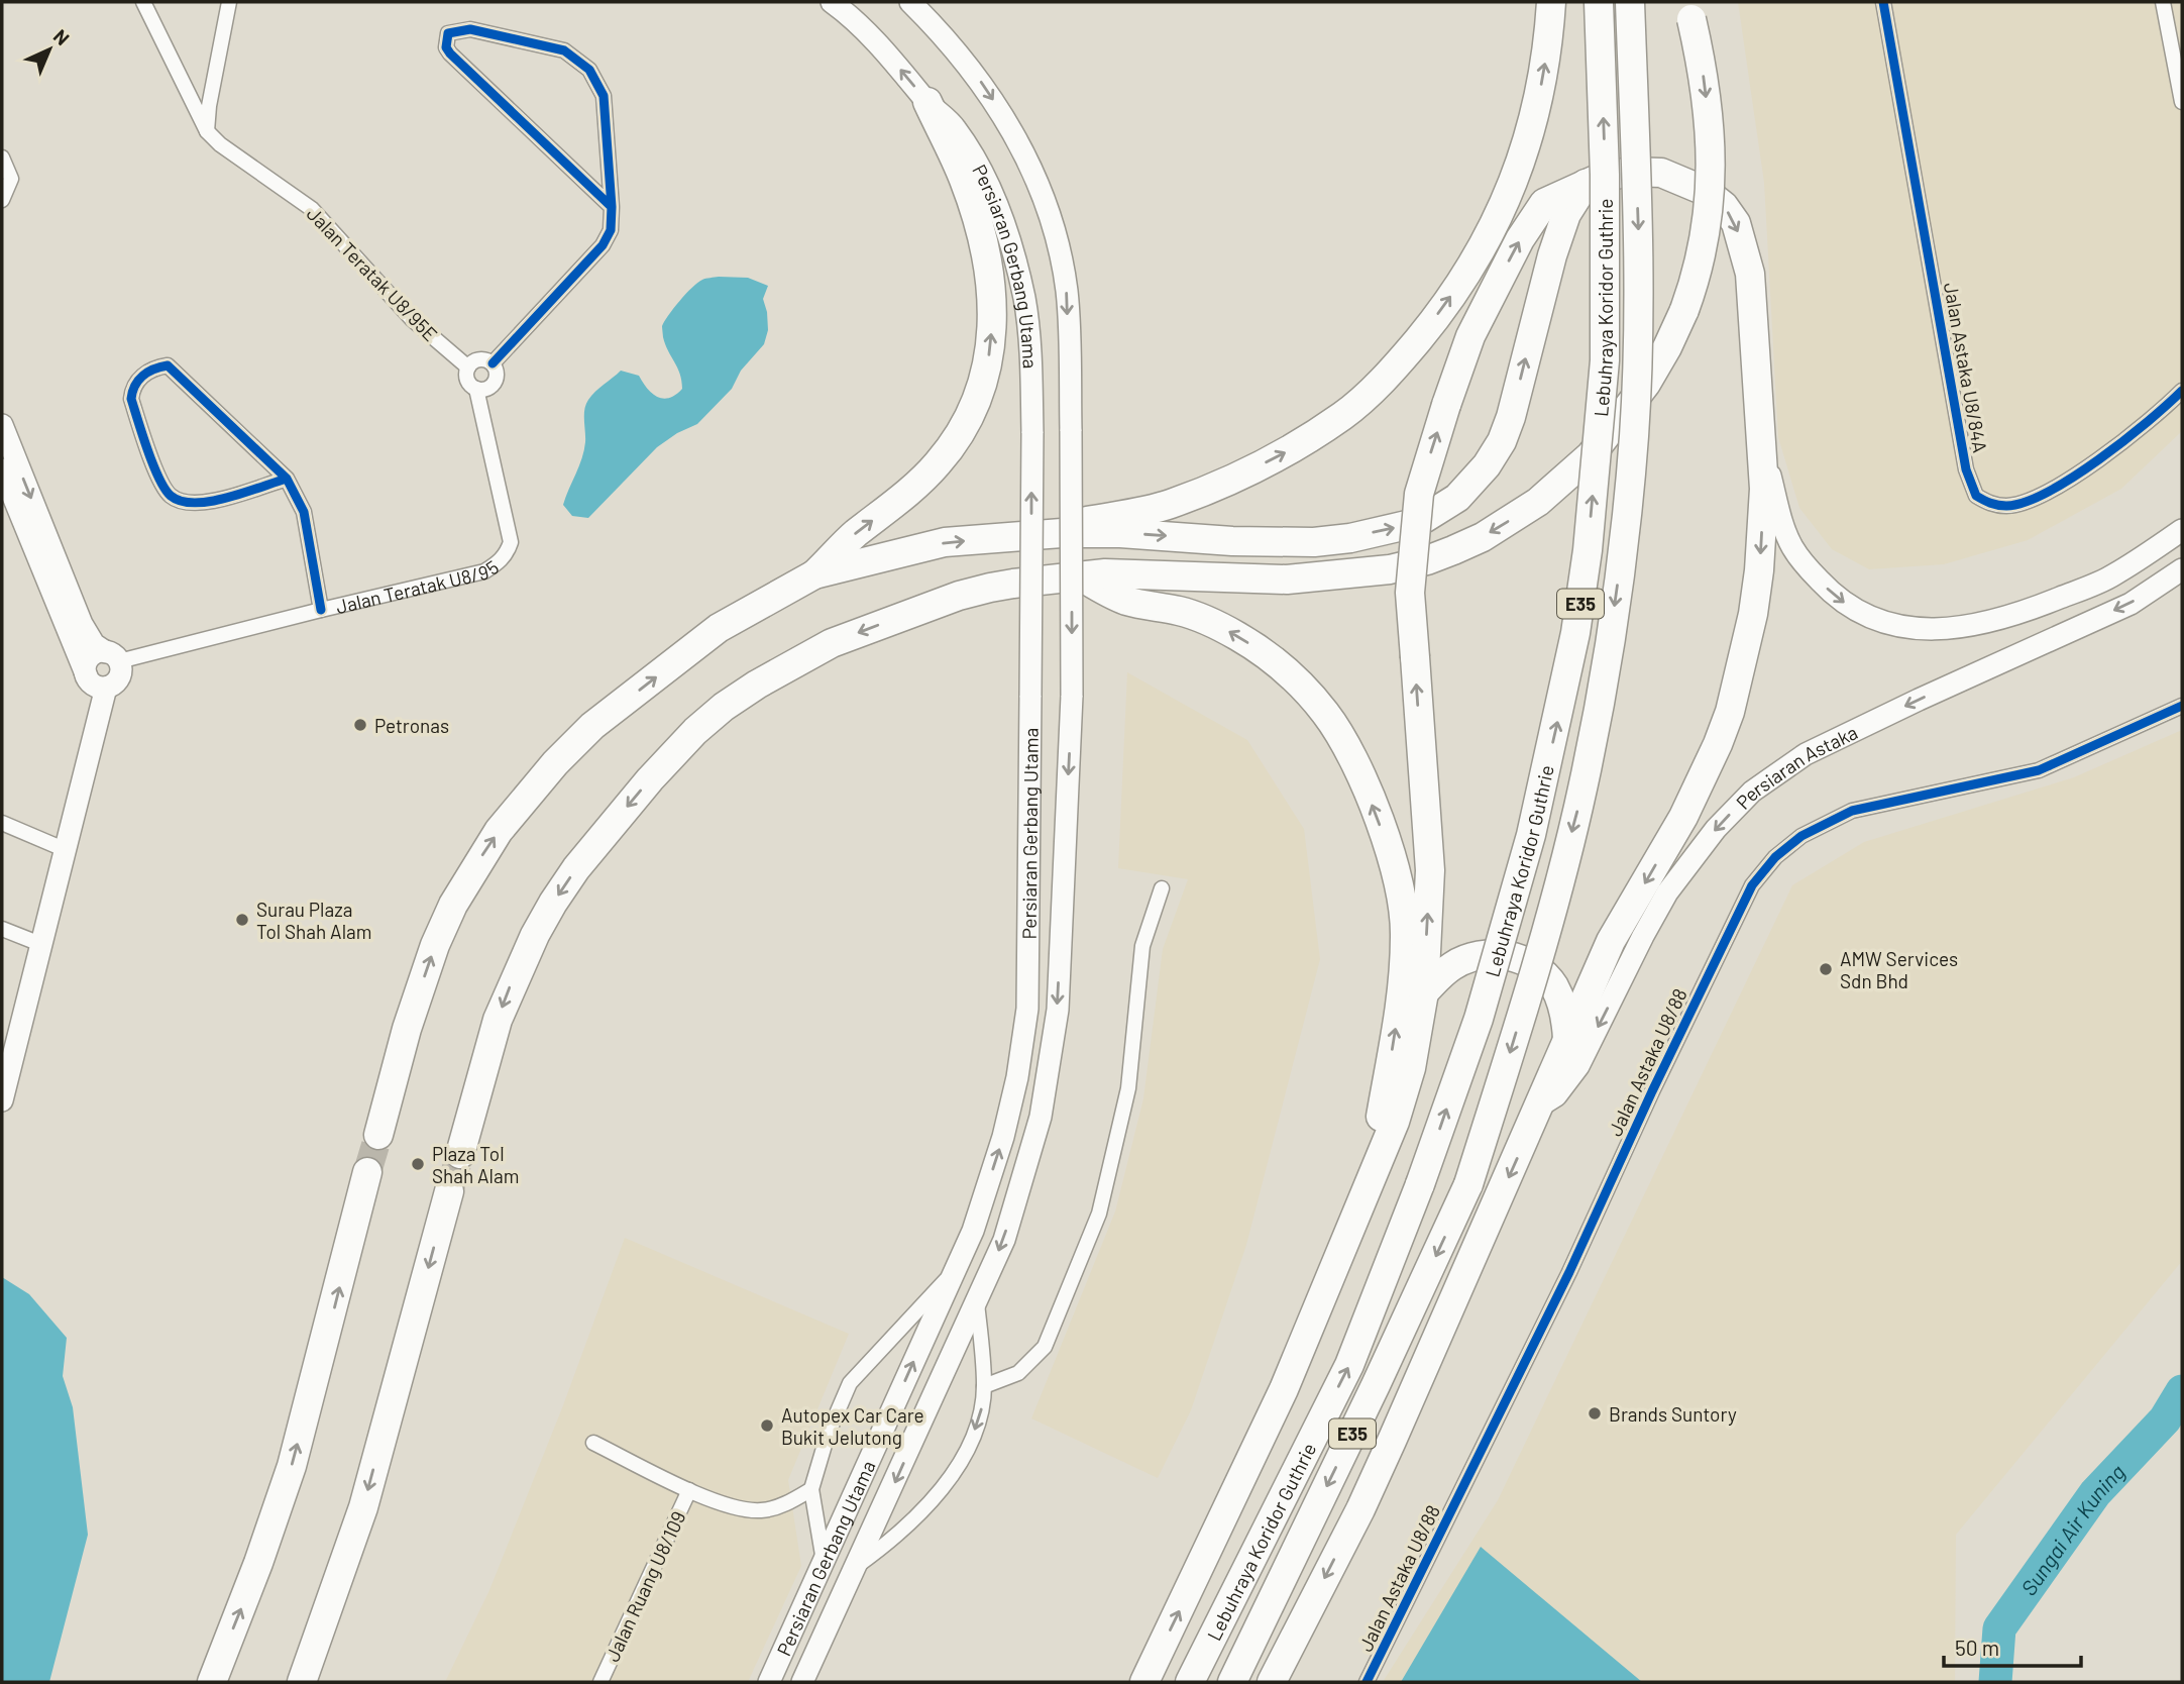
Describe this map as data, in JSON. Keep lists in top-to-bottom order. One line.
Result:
{"streets":{"highway":["Lebuhraya Koridor Guthrie","E35"],"main road":["Persiaran Gerbang Utama","Persiaran Astaka"],"street":["Jalan Teratak U8/95E","Jalan Astaka U8/84A","Jalan Teratak U8/95","Jalan Astaka U8/88","Jalan Ruang U8/109"]},"crossings":[["Jalan Teratak U8/95E","Jalan Teratak U8/95"]],"one_way":["Persiaran Astaka"],"water":["Sungai Air Kuning"],"places":["Petronas","Surau Plaza Tol Shah Alam","AMW Services Sdn Bhd","Plaza Tol Shah Alam","Brands Suntory","Autopex Car Care Bukit Jelutong"],"scale_bar":"50 m","north":"top right"}
